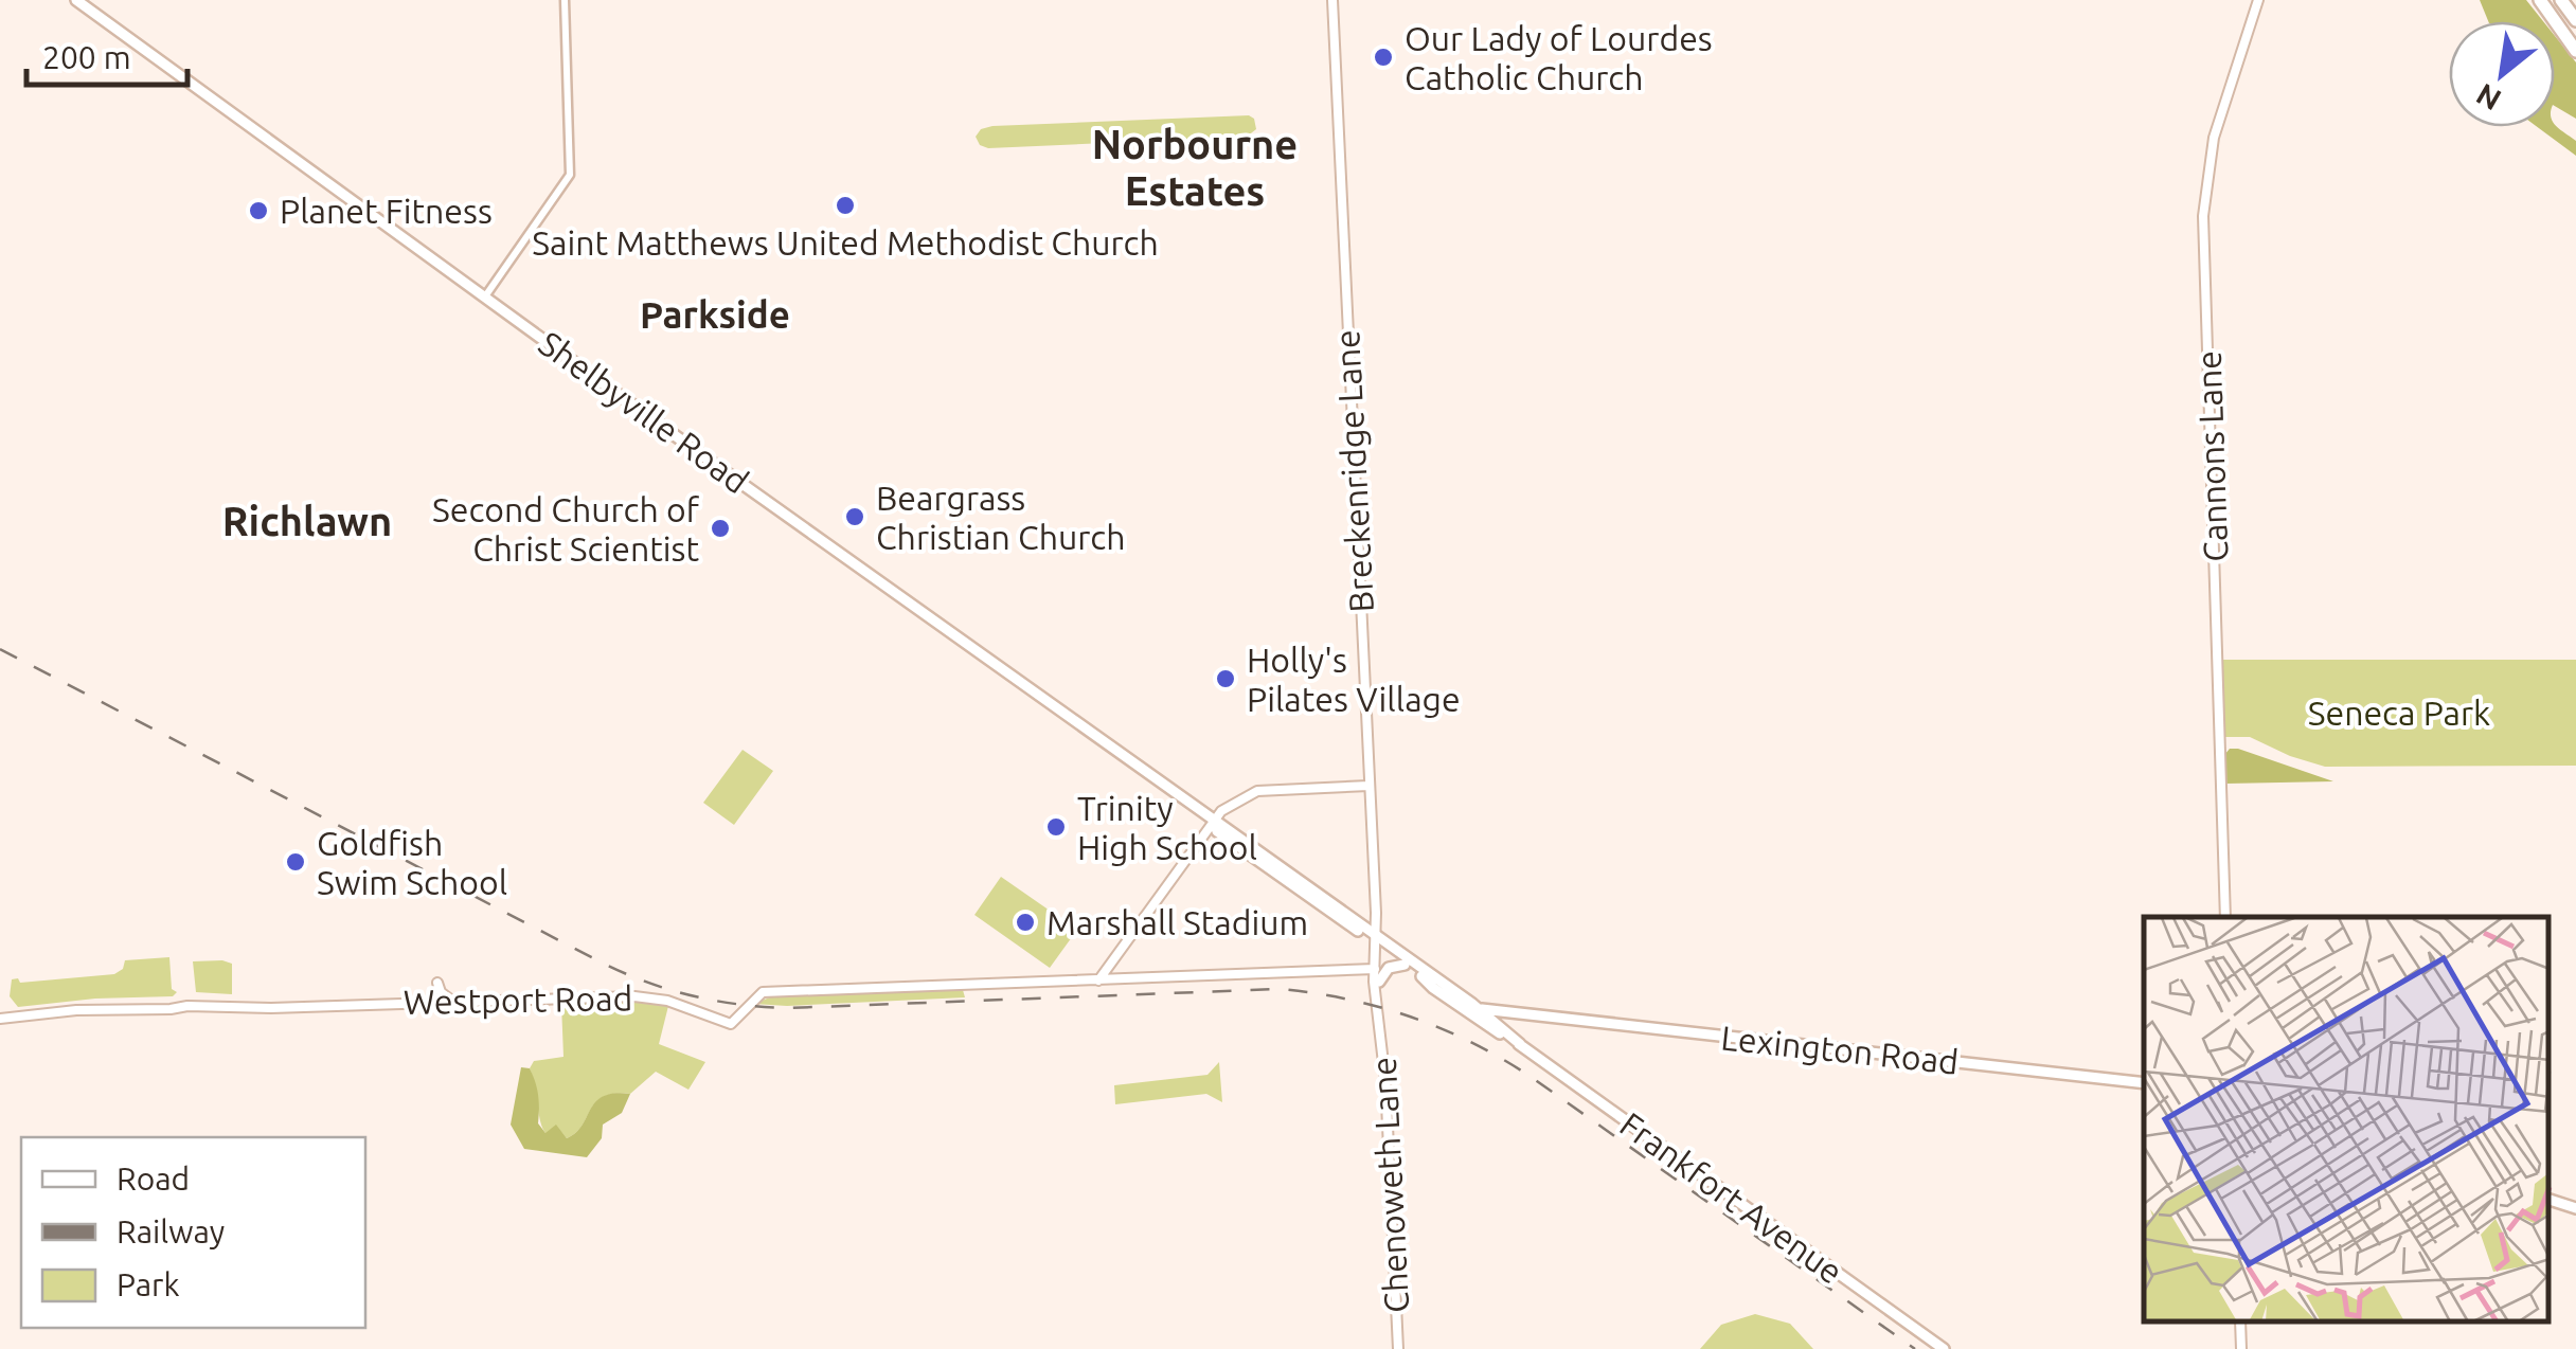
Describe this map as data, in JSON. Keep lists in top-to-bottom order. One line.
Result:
{"streets":{"main road":["Shelbyville Road","Cannons Lane","Breckenridge Lane","Westport Road","Lexington Road","Chenoweth Lane","Frankfort Avenue"]},"crossings":[["Shelbyville Road","Breckenridge Lane"],["Shelbyville Road","Lexington Road"],["Shelbyville Road","Chenoweth Lane"],["Shelbyville Road","Frankfort Avenue"],["Breckenridge Lane","Chenoweth Lane"],["Westport Road","Chenoweth Lane"],["Lexington Road","Frankfort Avenue"]],"districts":["Norbourne Estates","Parkside","Richlawn"],"parks":["Seneca Park"],"places":["Our Lady of Lourdes Catholic Church","Saint Matthews United Methodist Church","Planet Fitness","Beargrass Christian Church","Second Church of Christ Scientist","Holly's Pilates Village","Trinity High School","Goldfish Swim School","Marshall Stadium"],"legend":["Road","Railway","Park"],"scale_bar":"200 m","north":"bottom left"}
